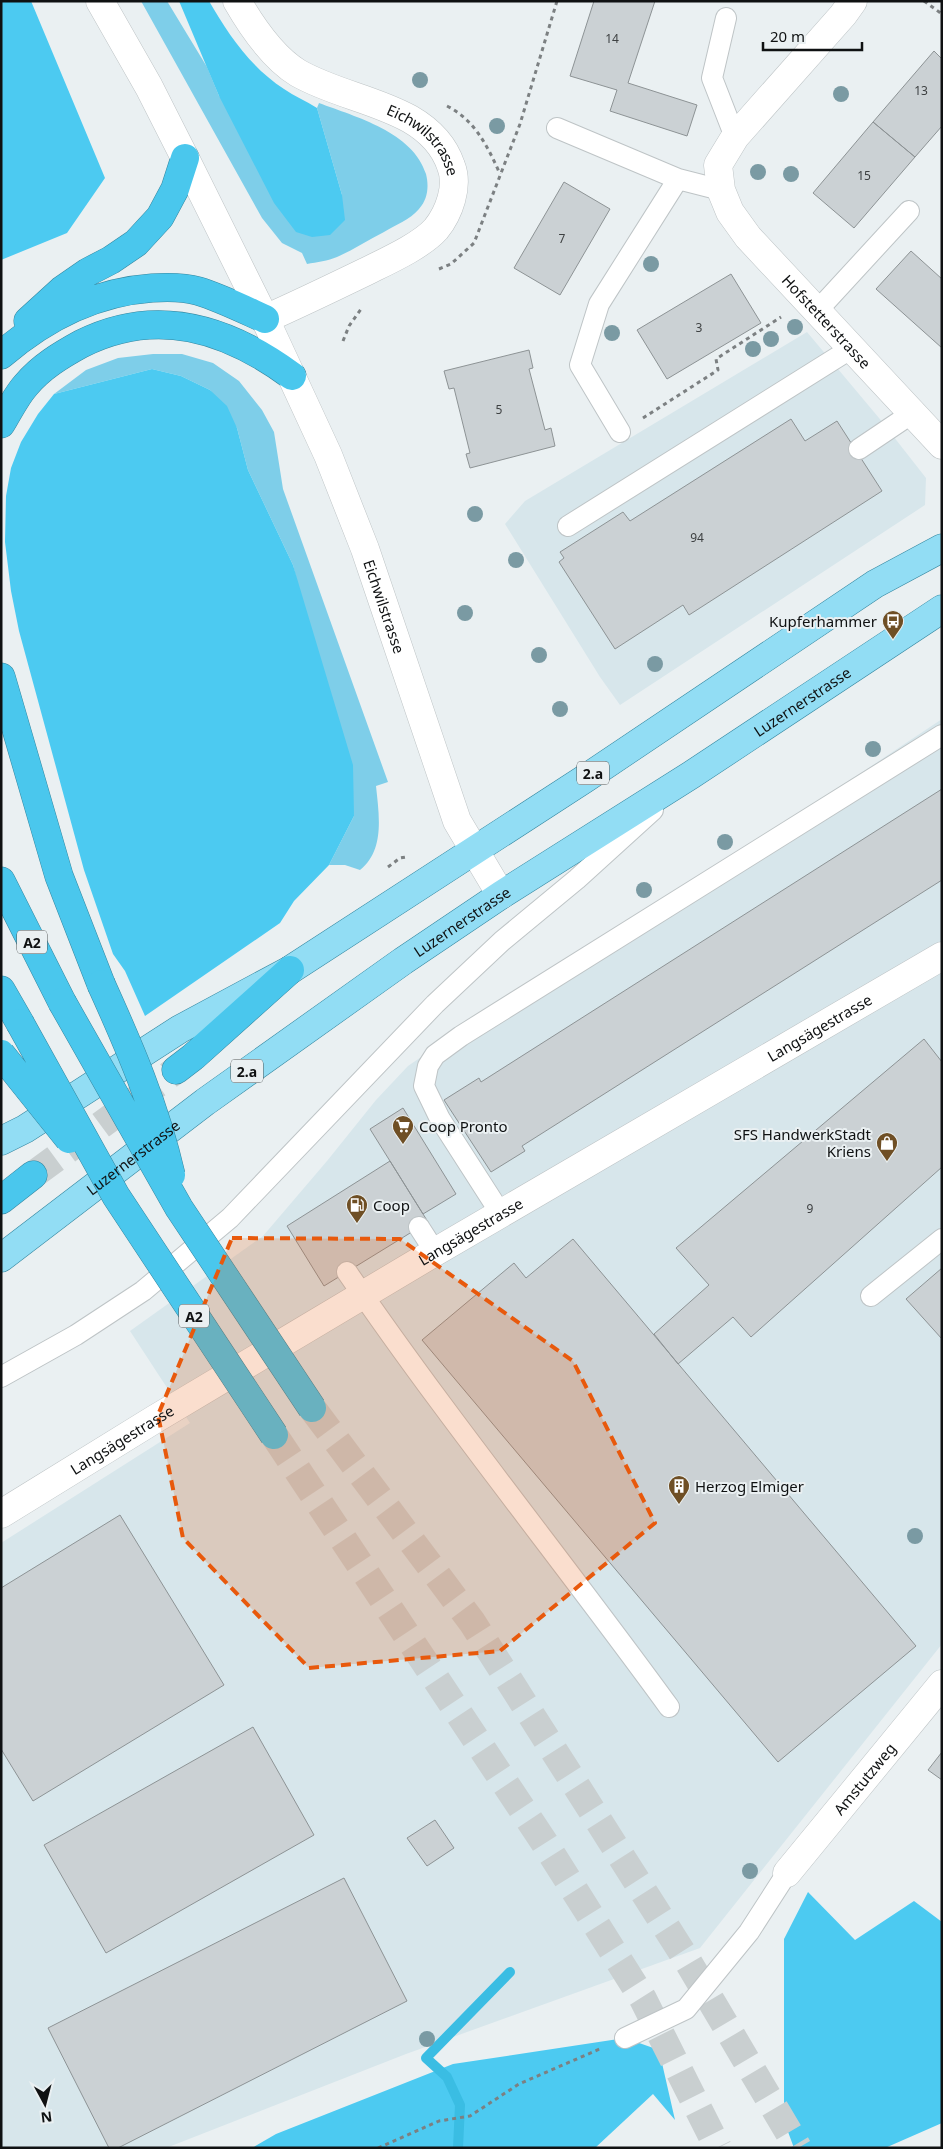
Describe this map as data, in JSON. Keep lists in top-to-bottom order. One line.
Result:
{"streets":{"highway":["A2"],"main road":["Luzernerstrasse","2.a"],"street":["Eichwilstrasse","Hofstetterstrasse","Langsägestrasse","Amstutzweg"]},"crossings":[["Eichwilstrasse","Luzernerstrasse"],["Eichwilstrasse","2.a"]],"places":{"bus stop":["Kupferhammer"],"supermarket":["Coop Pronto"],"shop":["SFS HandwerkStadt Kriens"],"fuel station":["Coop"],"building":["Herzog Elmiger"]},"house_numbers":["14","13","15","7","3","5","94","9"],"scale_bar":"20 m","north":"bottom"}
